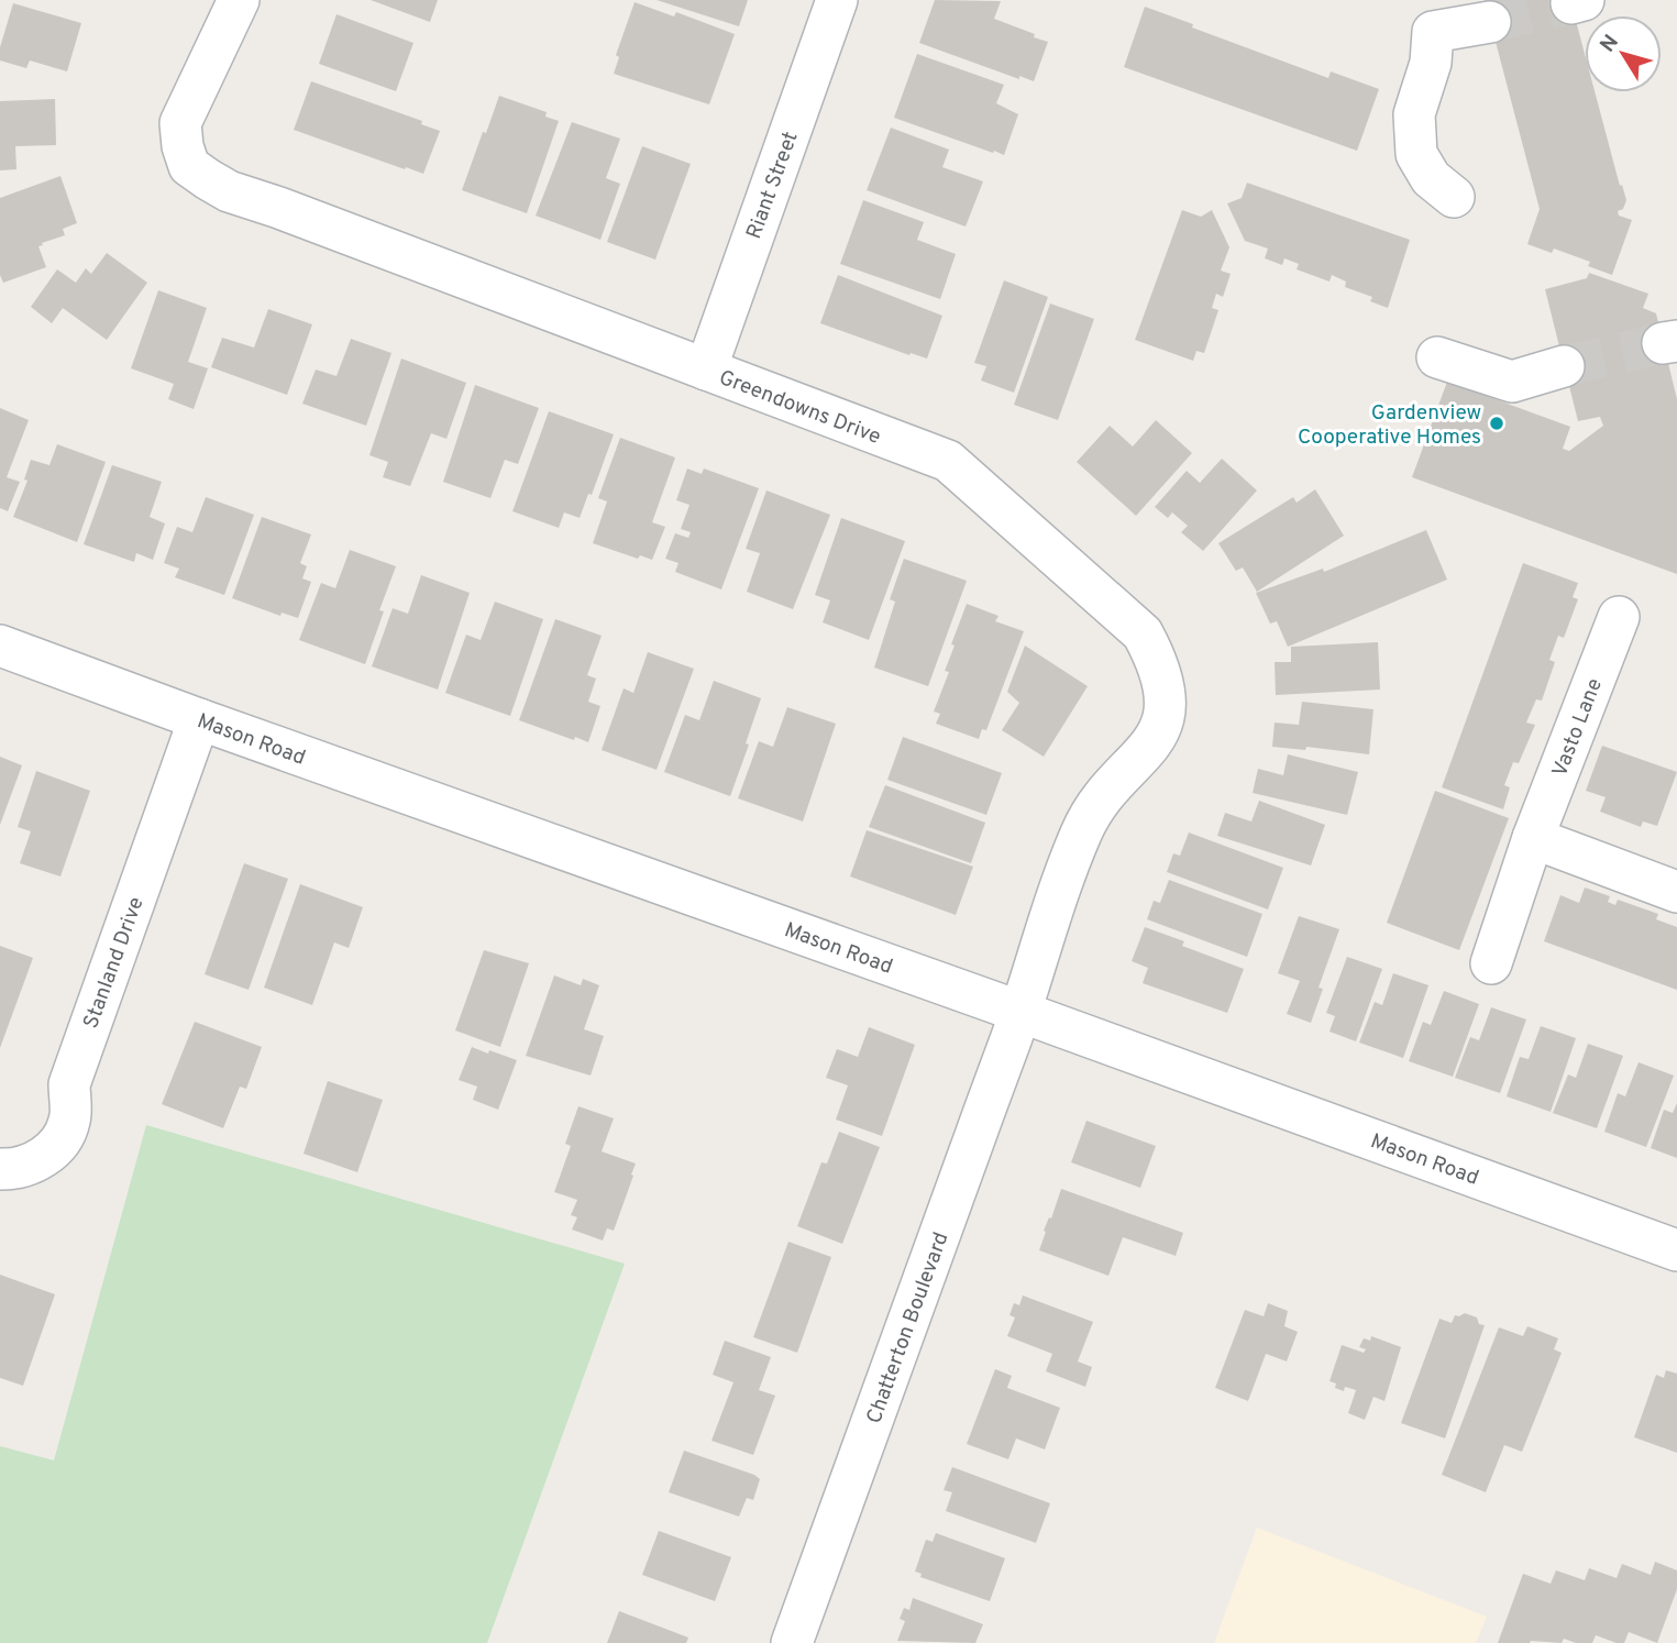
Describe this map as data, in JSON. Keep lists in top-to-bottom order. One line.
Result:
{"streets":{"street":["Riant Street","Greendowns Drive","Vasto Lane","Mason Road","Stanland Drive","Chatterton Boulevard"]},"crossings":[["Riant Street","Greendowns Drive"],["Greendowns Drive","Mason Road"],["Greendowns Drive","Chatterton Boulevard"],["Mason Road","Stanland Drive"],["Mason Road","Chatterton Boulevard"]],"places":["Gardenview Cooperative Homes"],"north":"top left"}
